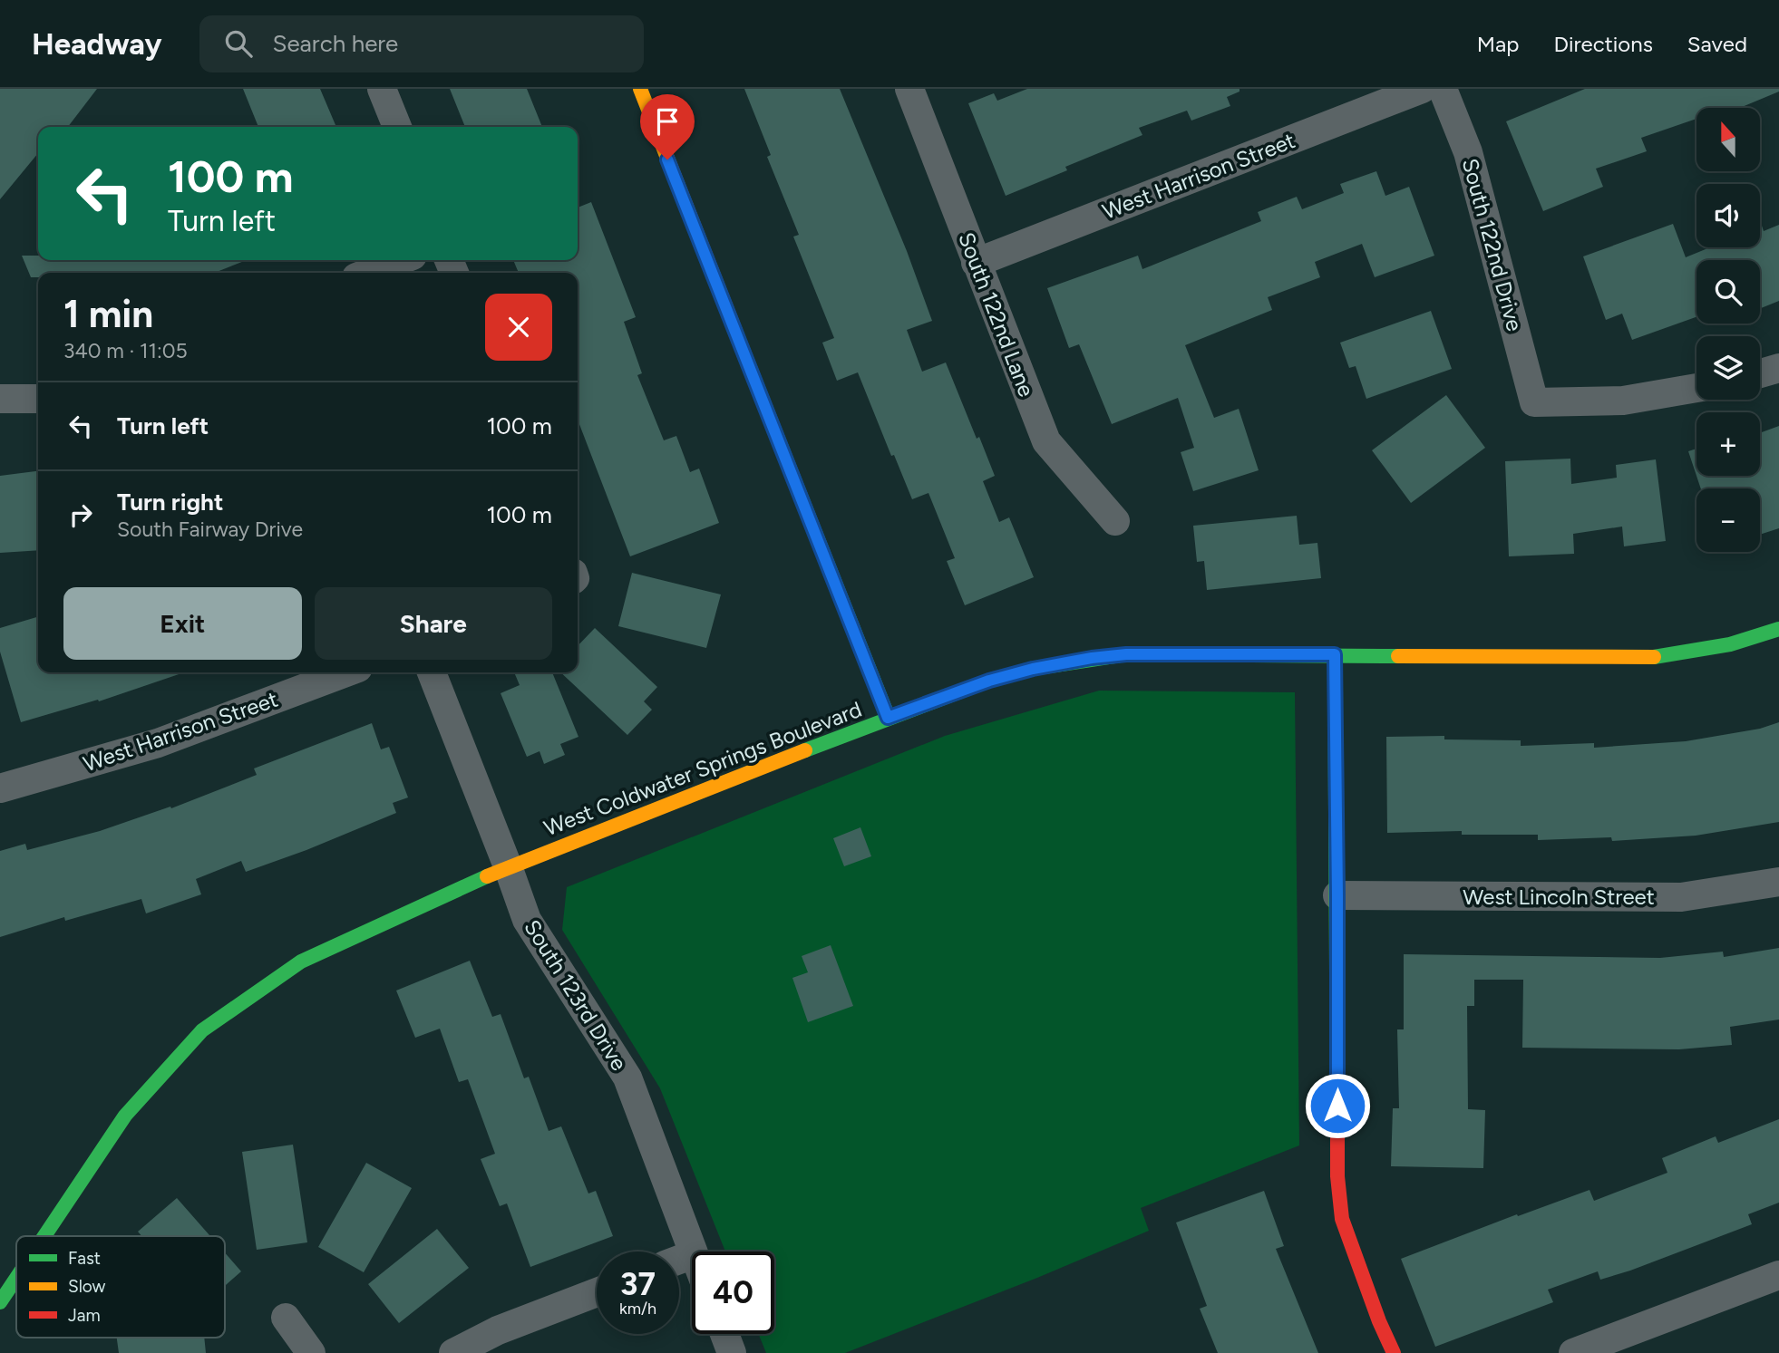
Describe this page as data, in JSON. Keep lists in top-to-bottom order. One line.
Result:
{"streets":{"street":["West Harrison Street","South 122nd Drive","South 122nd Lane","West Coldwater Springs Boulevard","West Lincoln Street","South 123rd Drive"]},"crossings":[["West Harrison Street","South 122nd Lane"],["West Coldwater Springs Boulevard","South 123rd Drive"]],"legend":["Fast","Slow","Jam"],"north":"top","page":{"header":"Headway","search":"Search here","nav":["Map","Directions","Saved"],"map_buttons":["+","−"],"turn":["100 m","Turn left"],"heading":["1 min","340 m · 11:05"],"list":[{"name":"Turn left","value":"100 m"},{"name":"Turn right","note":"South Fairway Drive","value":"100 m"}],"buttons":["Exit","Share"],"speed":"37 km/h","limit":"40"}}
